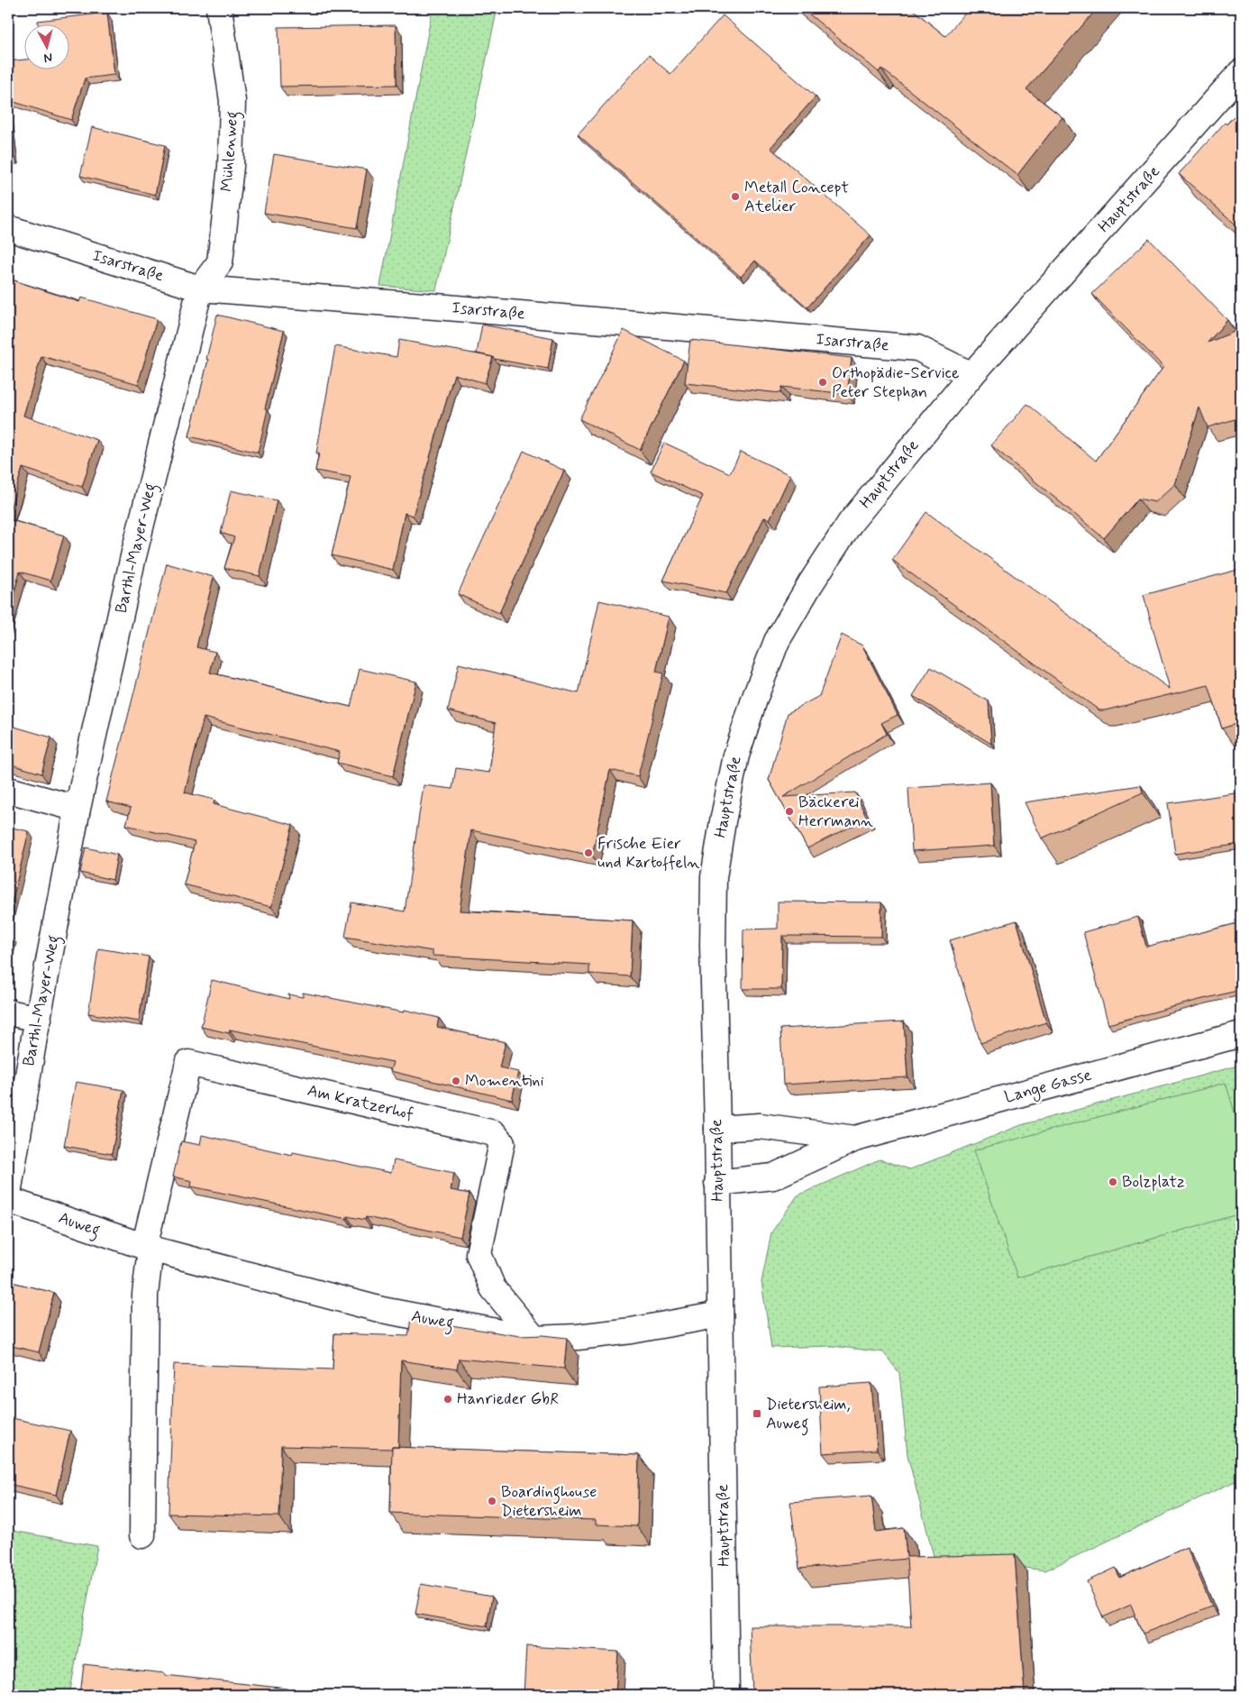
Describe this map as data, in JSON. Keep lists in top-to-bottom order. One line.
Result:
{"streets":{"street":["Mühlenweg","Hauptstraße","Isarstraße","Barthl-Mayer-Weg","Lange Gasse","Am Kratzerhof","Auweg"]},"crossings":[["Mühlenweg","Isarstraße"],["Mühlenweg","Barthl-Mayer-Weg"],["Hauptstraße","Isarstraße"],["Hauptstraße","Lange Gasse"],["Hauptstraße","Auweg"],["Isarstraße","Barthl-Mayer-Weg"],["Am Kratzerhof","Auweg"]],"places":{"other":["Metall Concept Atelier","Orthopädie-Service Peter Stephan","Bäckerei Herrmann","Frische Eier und Kartoffeln","Momentini","Bolzplatz","Hanrieder GbR","Boardinghouse Dietersheim"],"transit":["Dietersheim, Auweg"]},"north":"bottom"}
